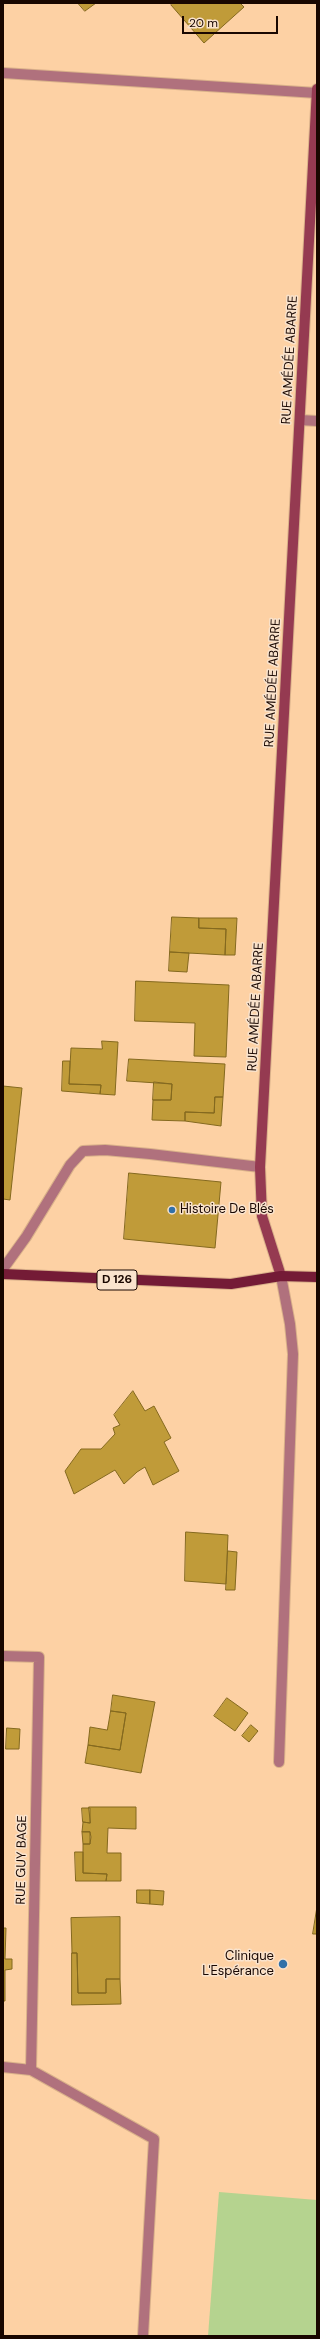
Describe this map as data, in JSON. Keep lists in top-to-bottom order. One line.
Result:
{"streets":{"main road":["D 126"],"street":["RUE AMÉDÉE ABARRE","RUE GUY BAGE"]},"crossings":[["RUE AMÉDÉE ABARRE","D 126"]],"places":["Histoire De Blés","Clinique L'Espérance"],"scale_bar":"20 m"}
